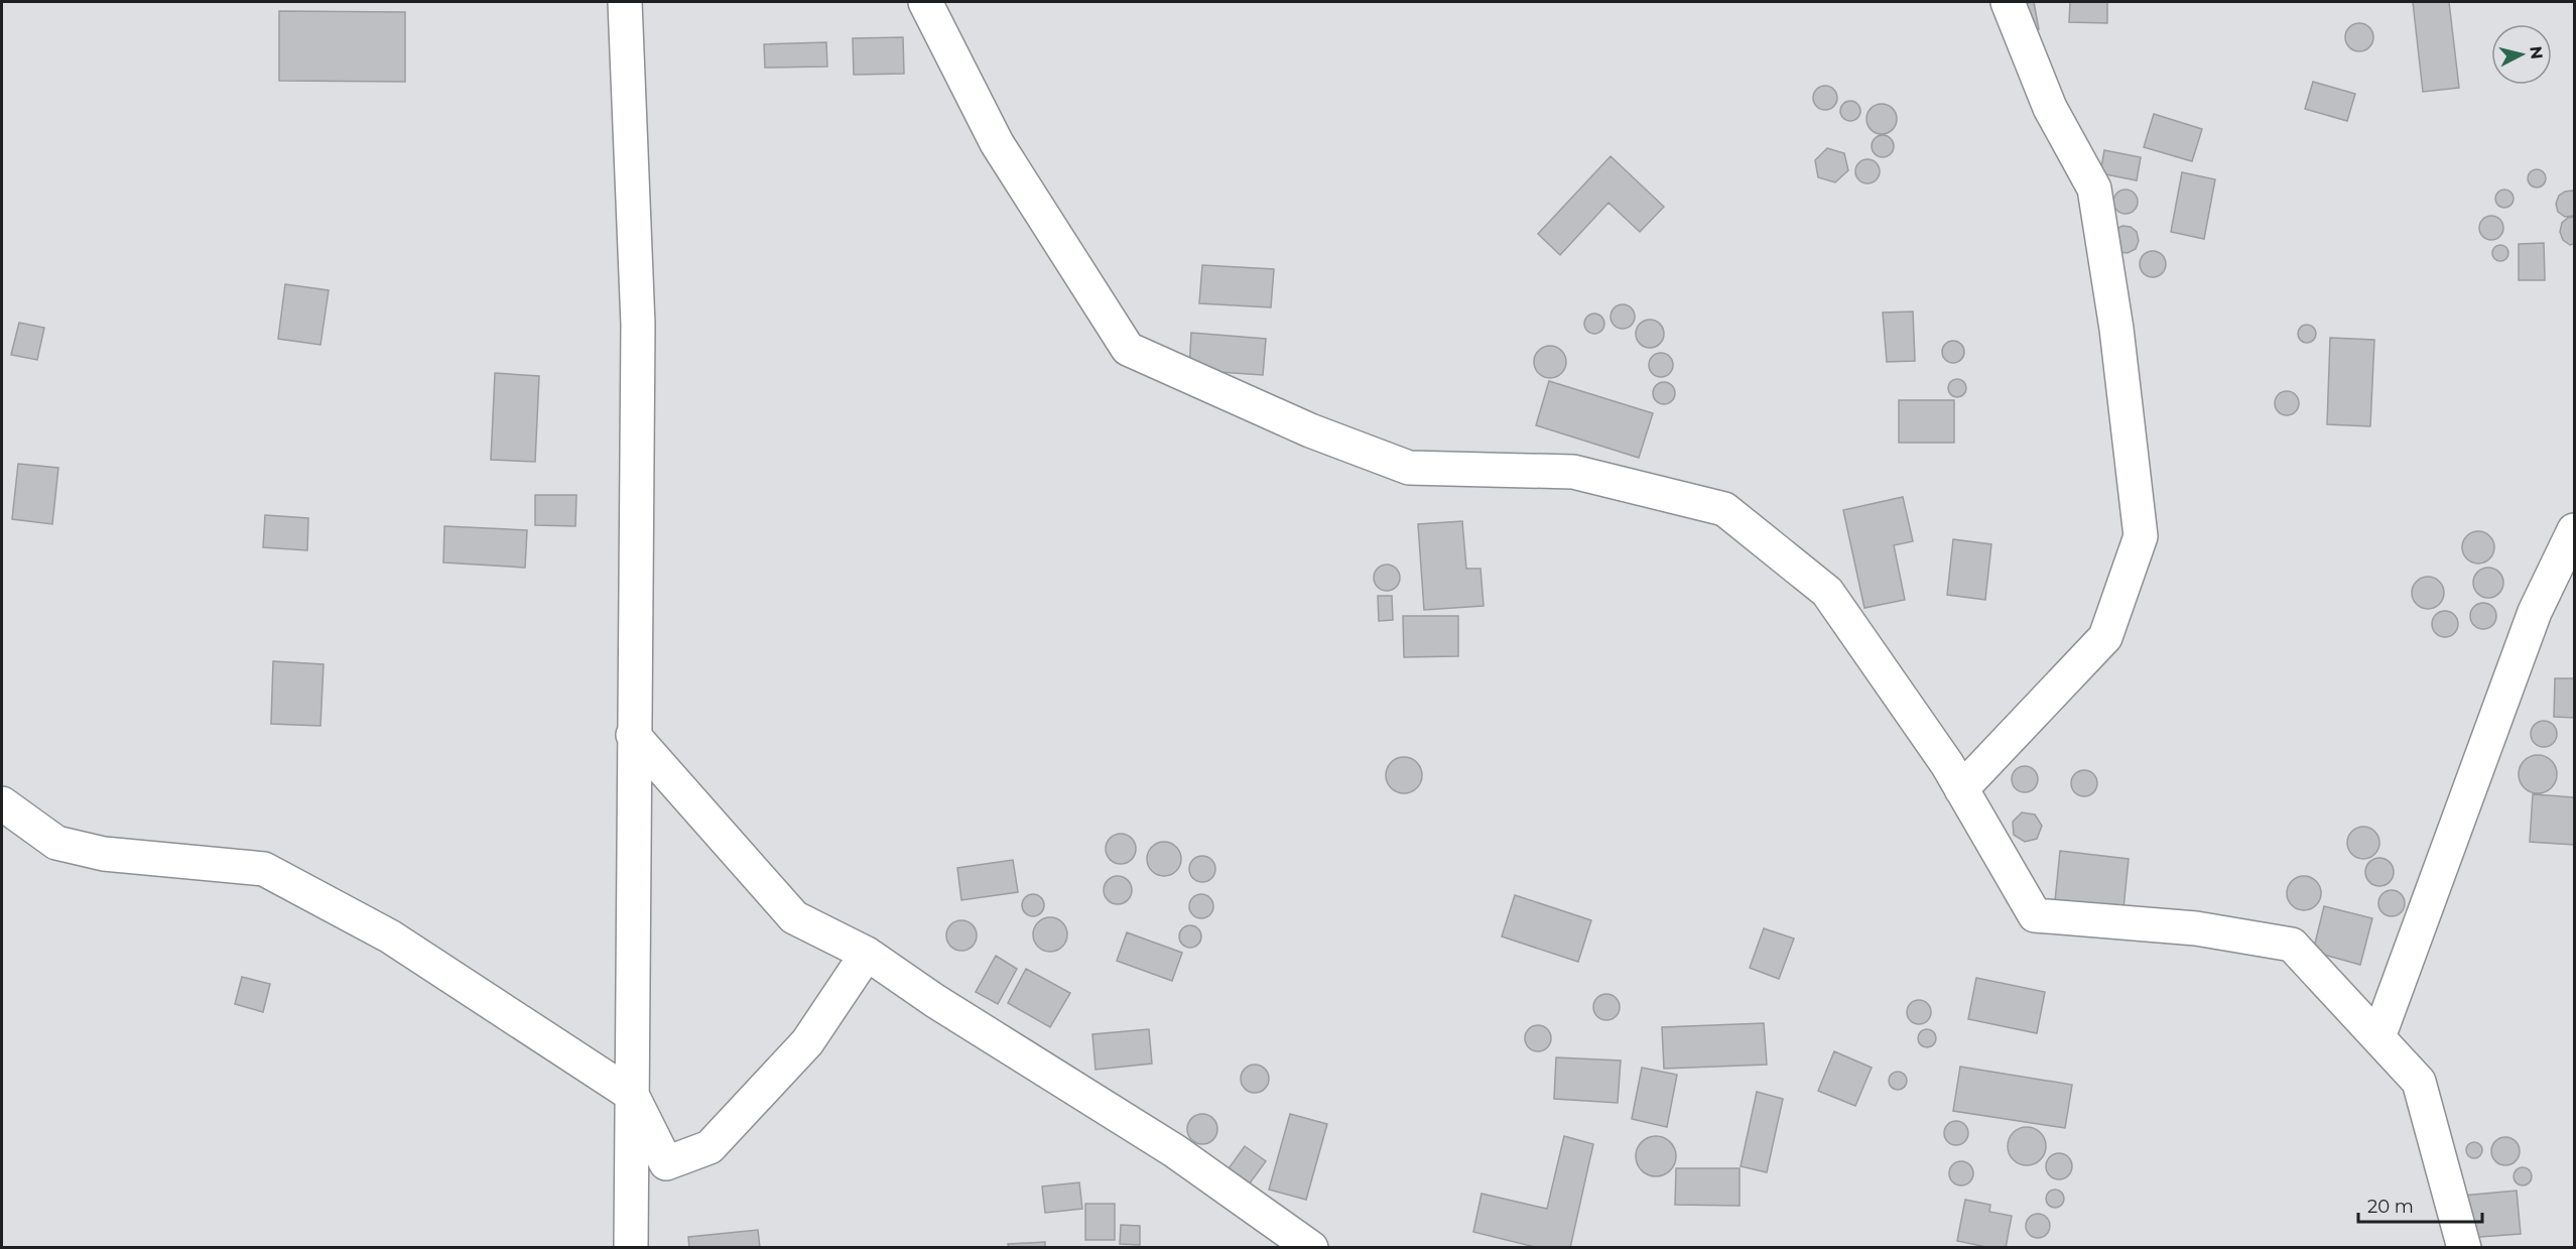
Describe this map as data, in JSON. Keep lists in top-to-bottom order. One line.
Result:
{"scale_bar":"20 m","north":"right"}
